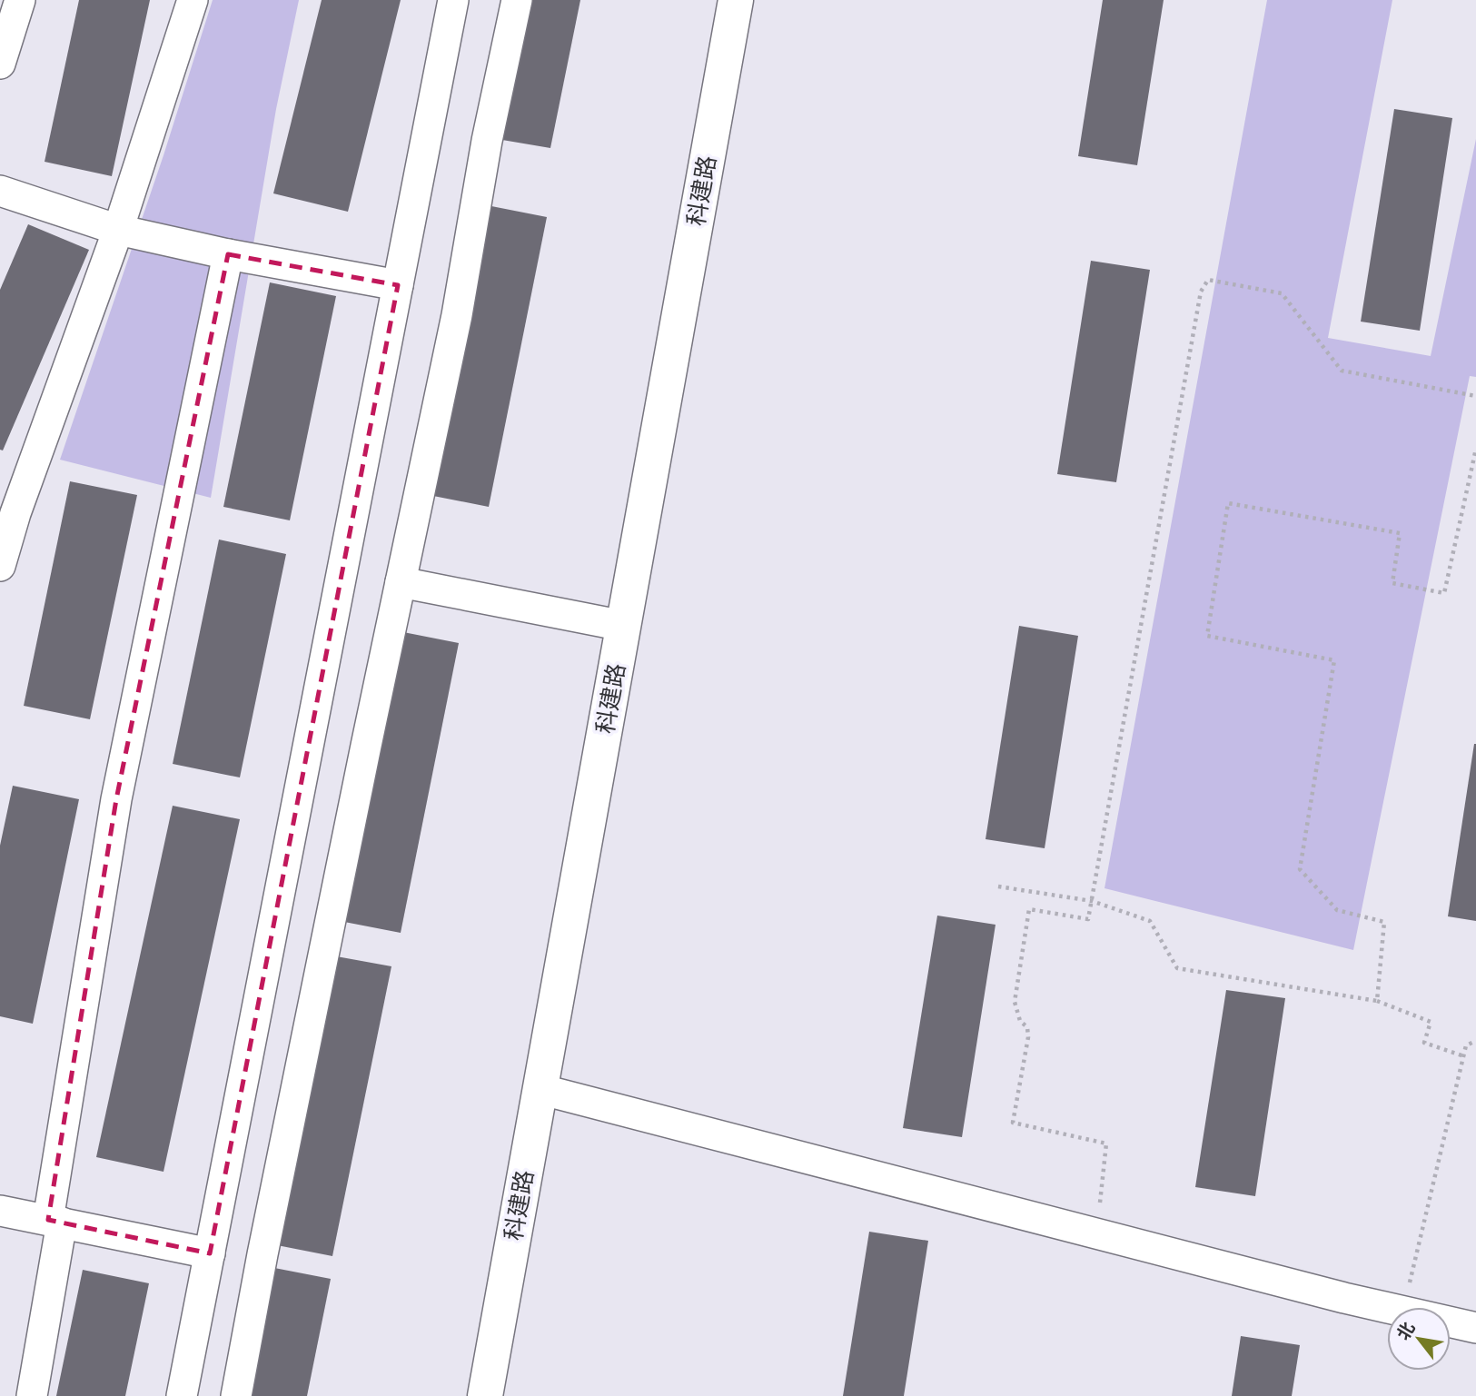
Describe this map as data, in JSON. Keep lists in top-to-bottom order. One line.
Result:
{"streets":{"main road":["科建路"]},"north":"top left"}
